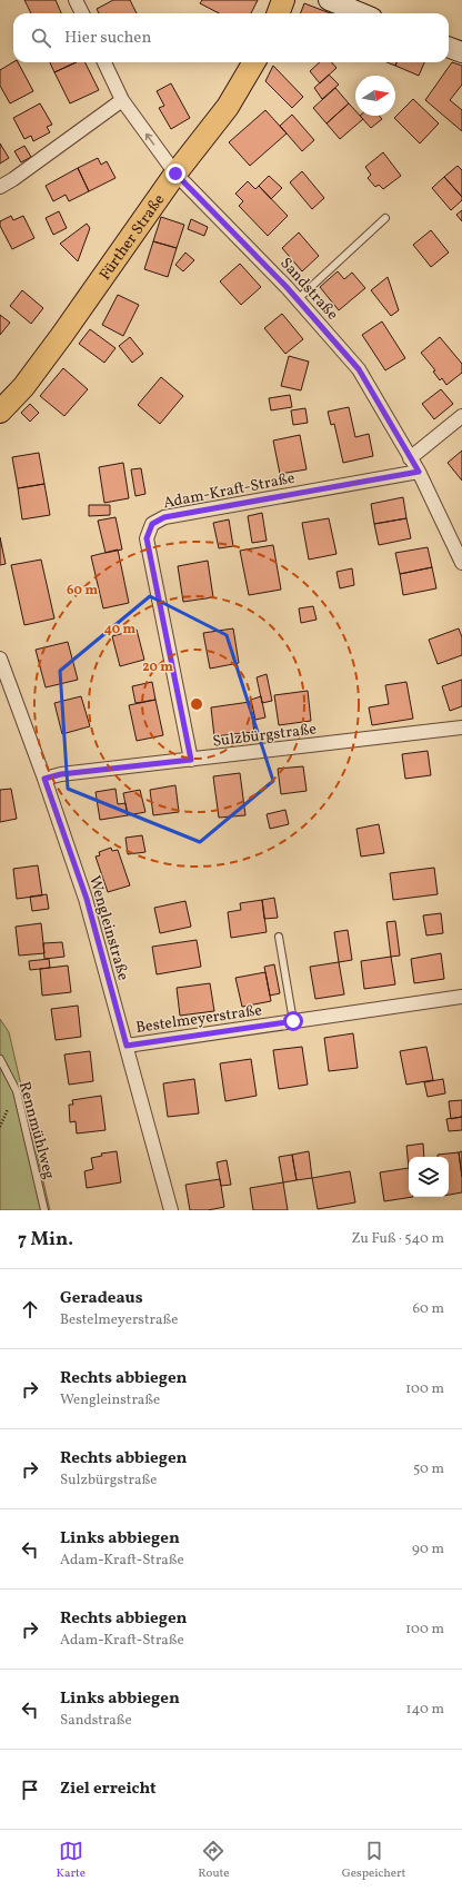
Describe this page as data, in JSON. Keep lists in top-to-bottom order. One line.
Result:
{"streets":{"main road":["Fürther Straße"],"street":["Sandstraße","Adam-Kraft-Straße","Sulzbürgstraße","Wengleinstraße","Bestelmeyerstraße"],"lane":["Rennmühlweg"]},"crossings":[["Fürther Straße","Sandstraße"],["Sandstraße","Adam-Kraft-Straße"],["Adam-Kraft-Straße","Sulzbürgstraße"],["Sulzbürgstraße","Wengleinstraße"],["Wengleinstraße","Bestelmeyerstraße"]],"north":"right","page":{"search":"Hier suchen","heading":["7 Min.","Zu Fuß · 540 m"],"list":[["Geradeaus","Bestelmeyerstraße","60 m"],["Rechts abbiegen","Wengleinstraße","100 m"],["Rechts abbiegen","Sulzbürgstraße","50 m"],["Links abbiegen","Adam-Kraft-Straße","90 m"],["Rechts abbiegen","Adam-Kraft-Straße","100 m"],["Links abbiegen","Sandstraße","140 m"],"Ziel erreicht"],"nav":["Karte","Route","Gespeichert"]},"rings":["60 m","40 m","20 m"]}
